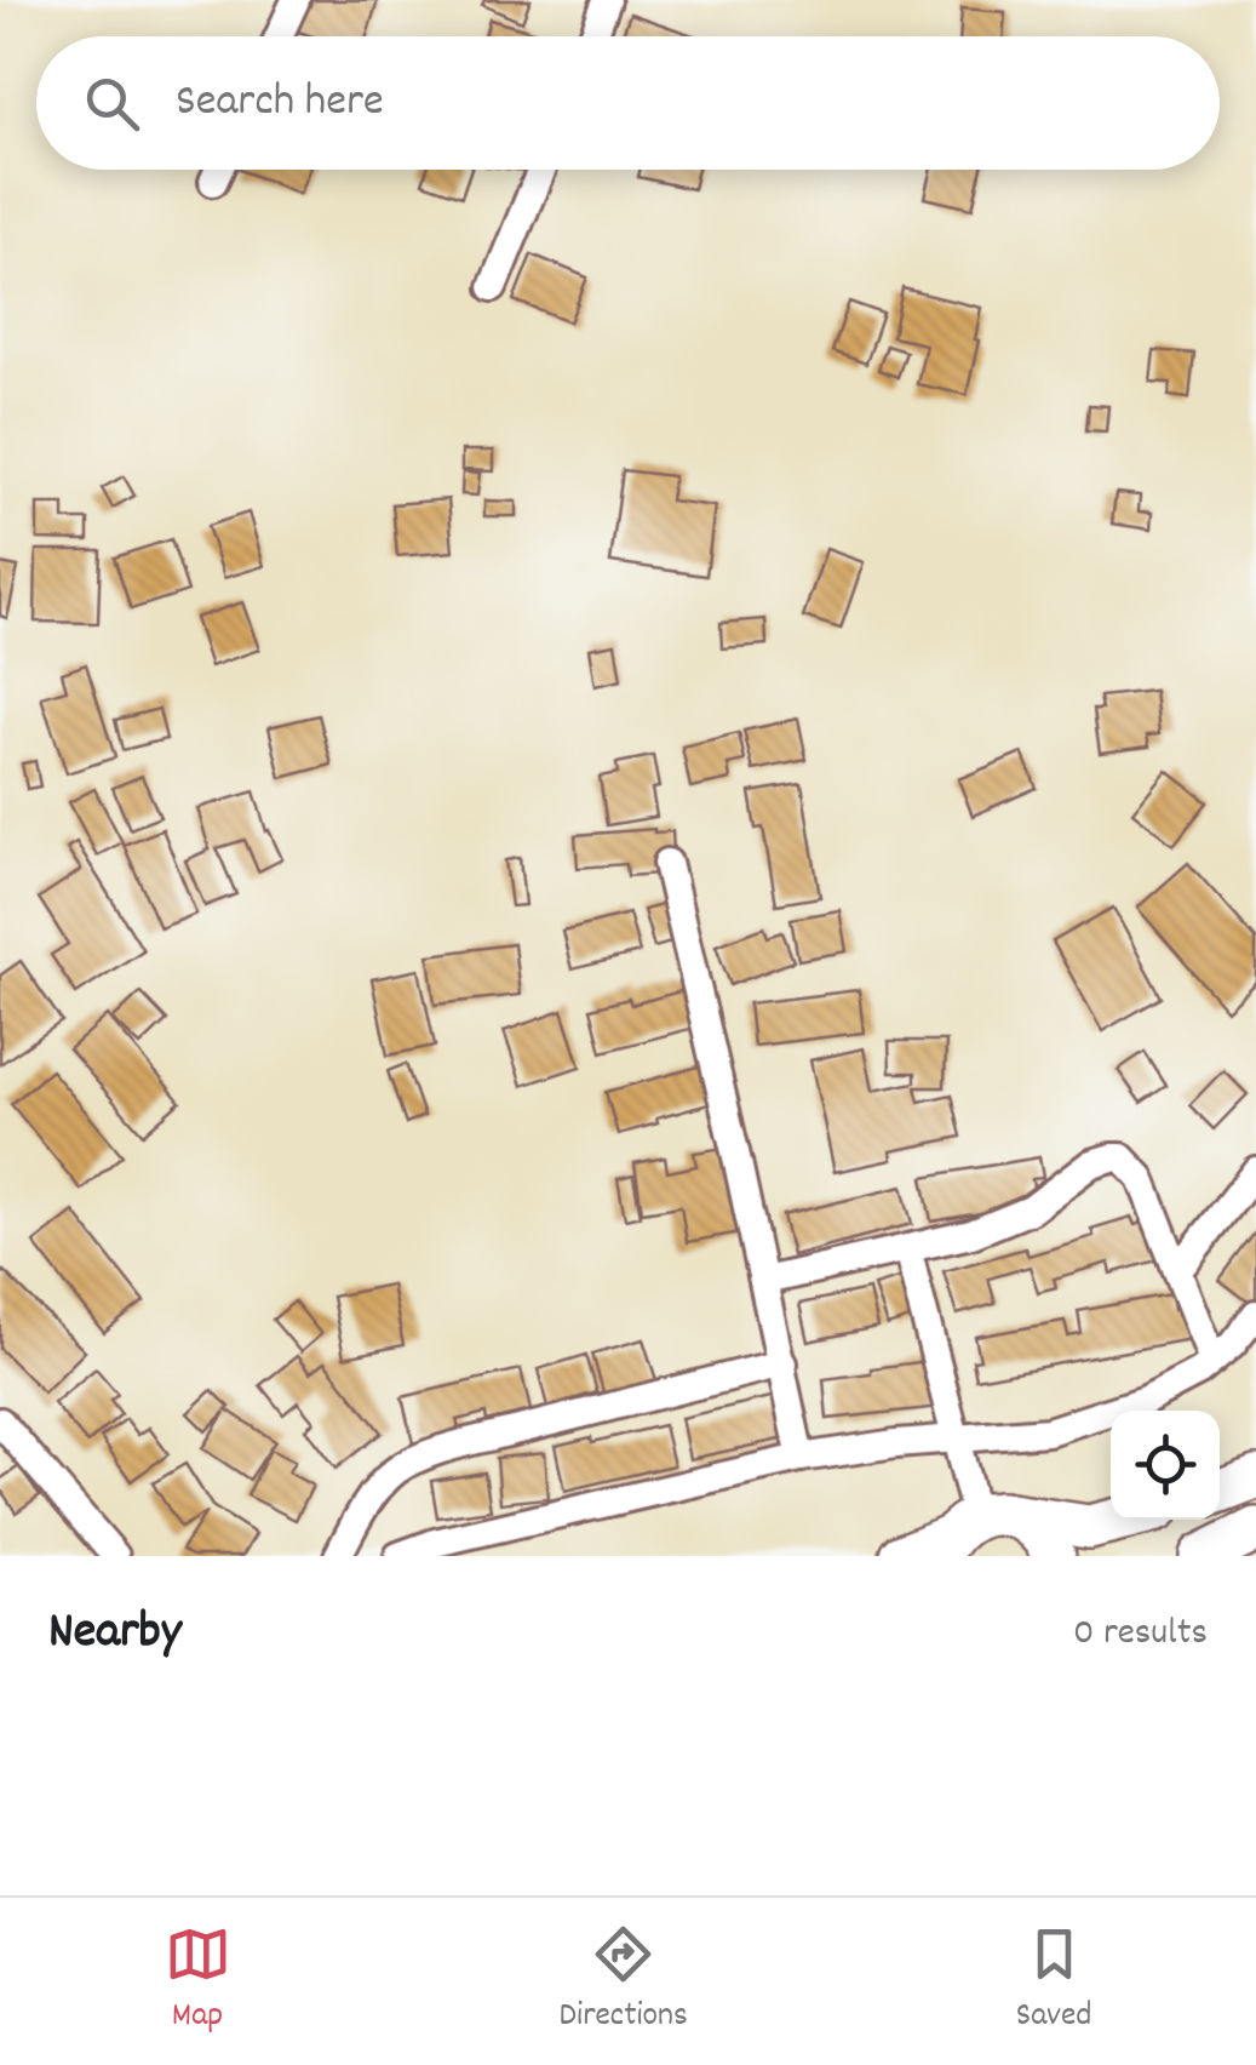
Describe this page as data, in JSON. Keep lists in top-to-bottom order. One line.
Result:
{"page":{"search":"Search here","heading":["Nearby","0 results"],"nav":["Map","Directions","Saved"]}}
